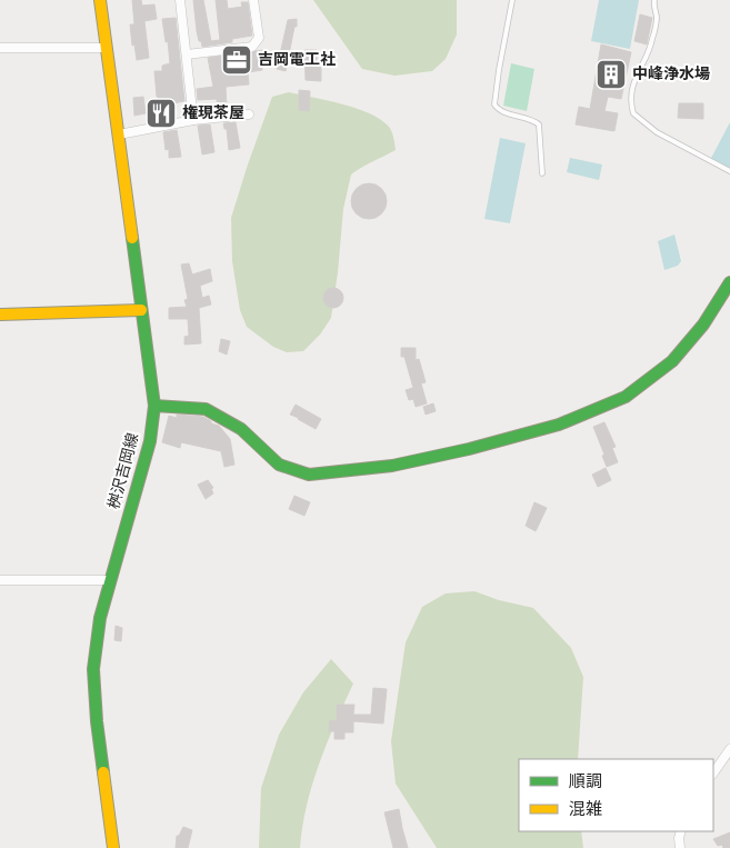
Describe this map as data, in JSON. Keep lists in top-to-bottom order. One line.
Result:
{"streets":{"main road":["桝沢吉岡線"]},"places":{"office":["吉岡電工社"],"building":["中峰浄水場"],"restaurant":["権現茶屋"]},"legend":["順調","混雑"]}
